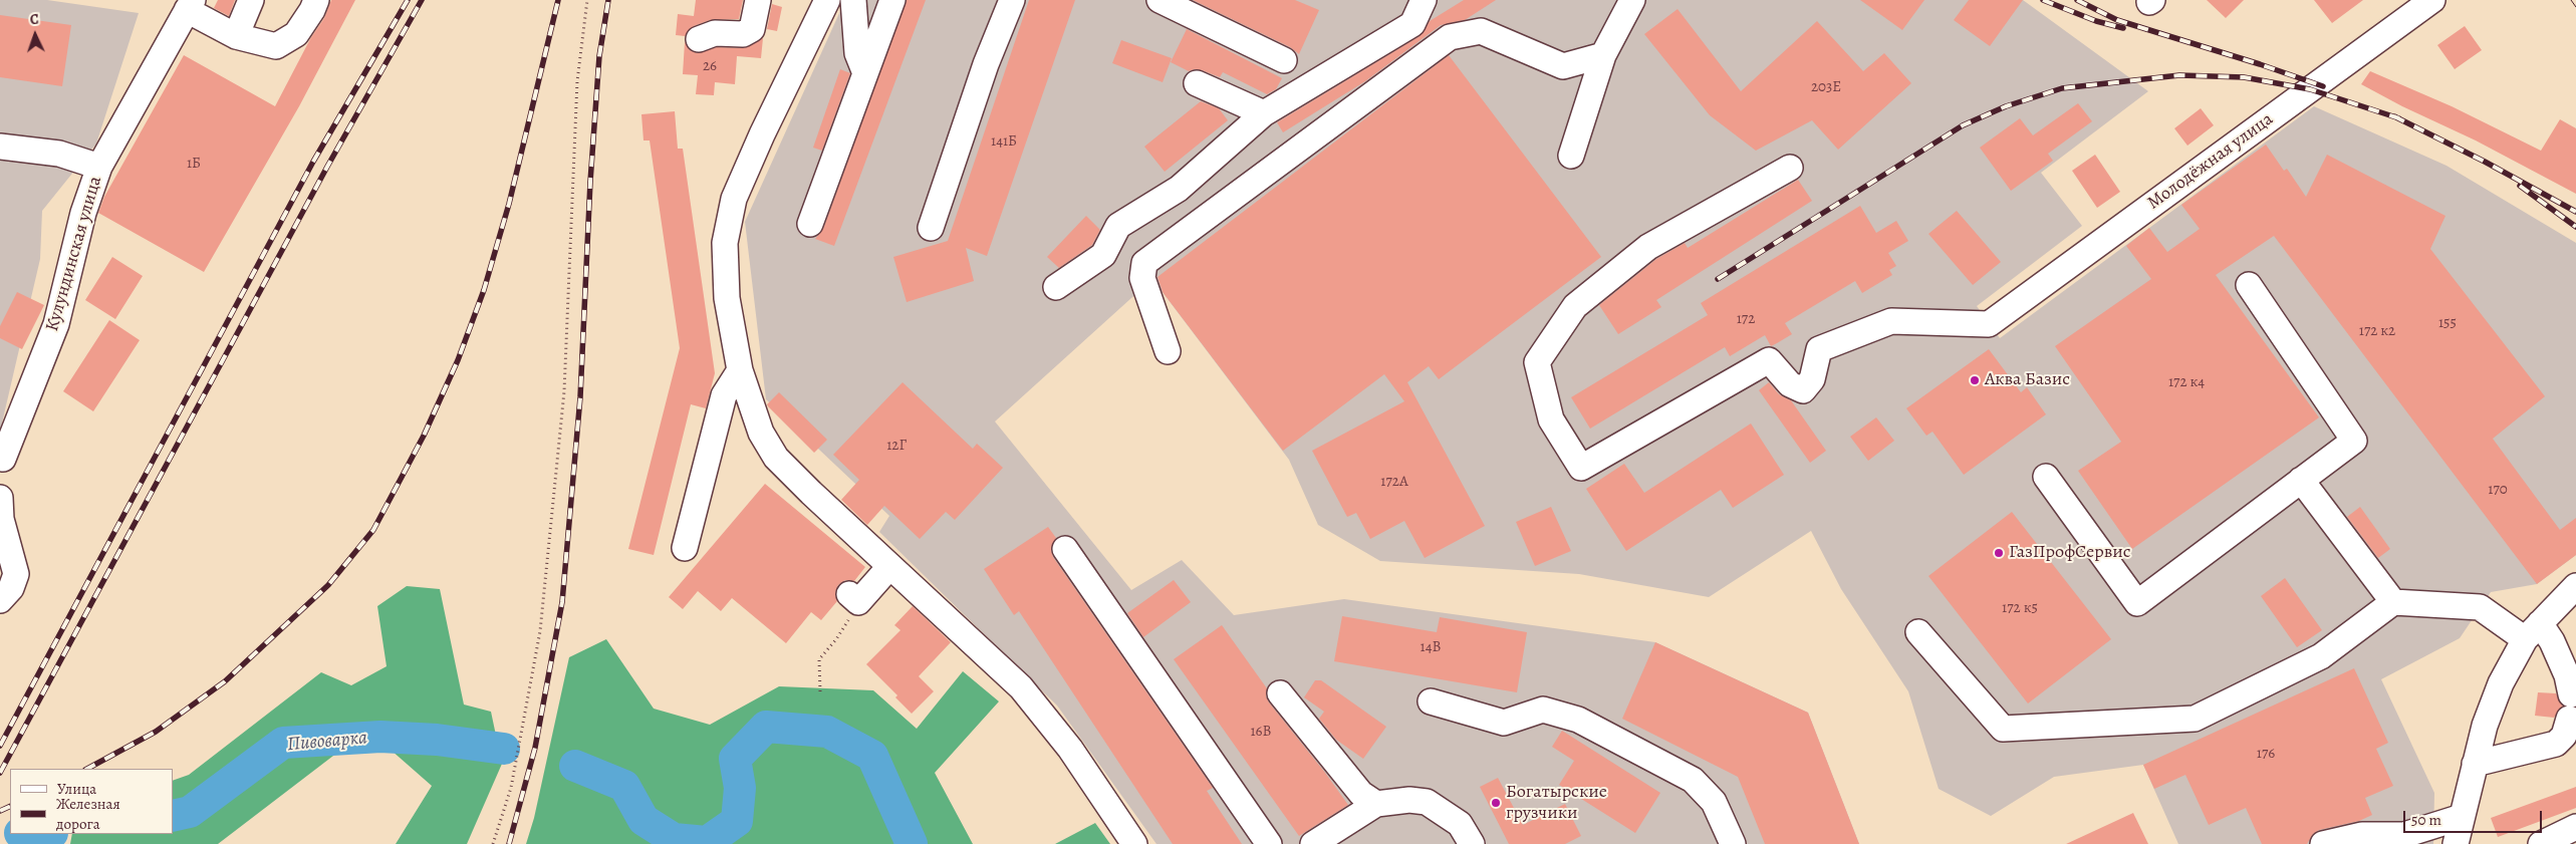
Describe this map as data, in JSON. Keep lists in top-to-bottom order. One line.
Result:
{"streets":{"street":["Молодёжная улица","Кулундинская улица"]},"water":["Пивоварка"],"places":["Аква Базис","ГазПрофСервис","Богатырские грузчики"],"house_numbers":["26","203Е","141Б","1Б","172","155","172 к2","172 к4","12Г","172А","170","172 к5","14В","16В","176"],"legend":["Улица","Железная дорога"],"scale_bar":"50 m","north":"top"}
